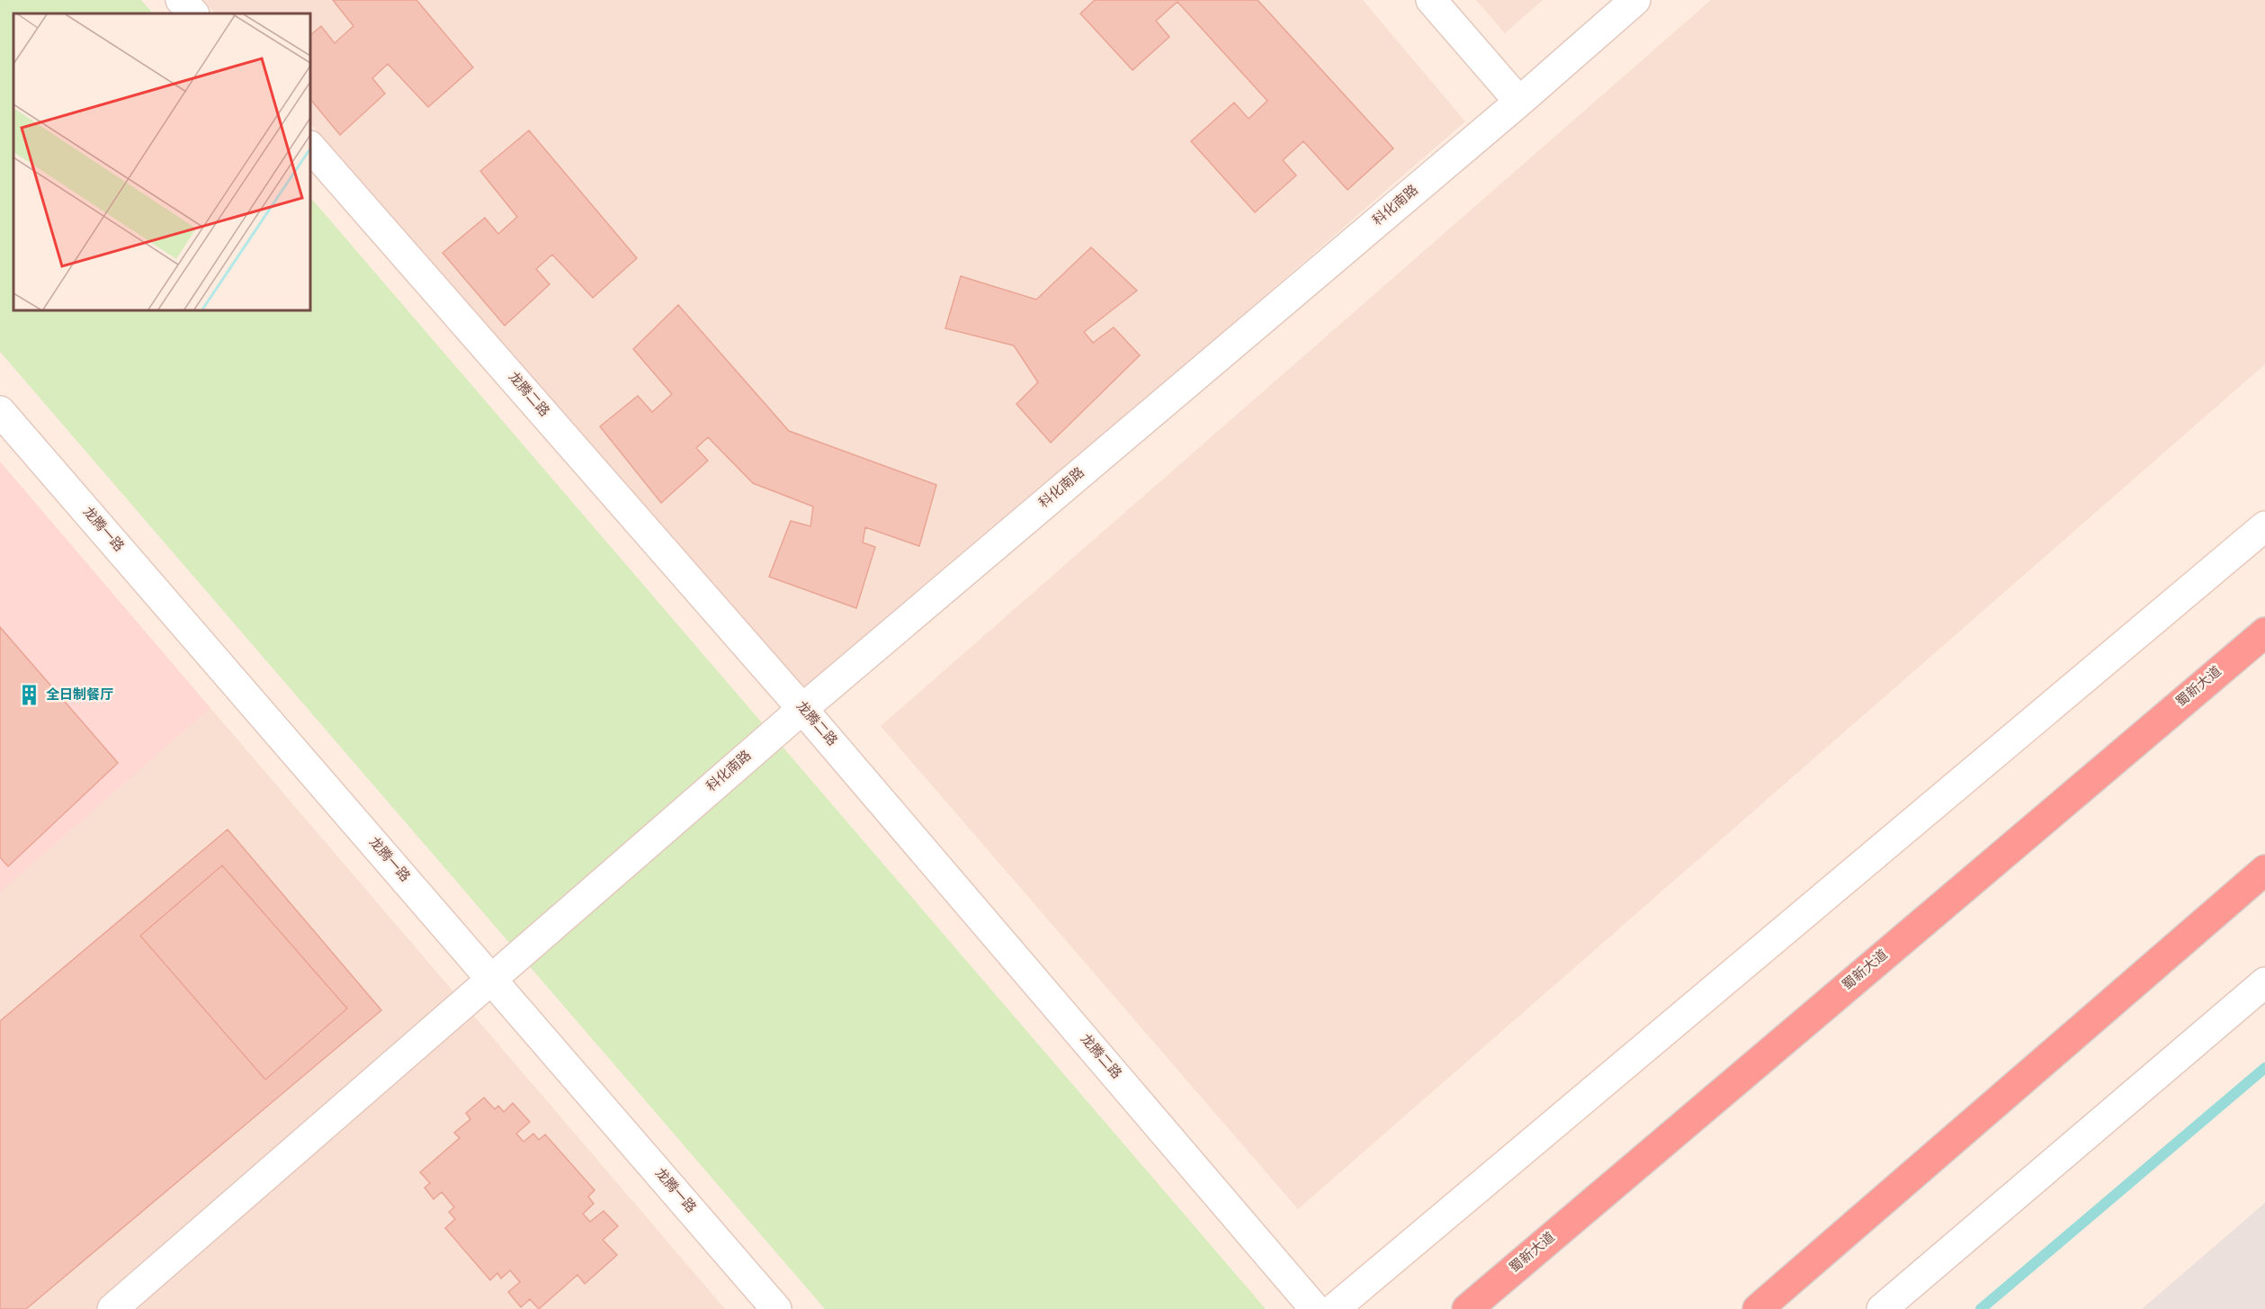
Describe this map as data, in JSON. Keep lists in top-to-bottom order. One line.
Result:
{"streets":{"highway":["蜀新大道"],"street":["科化南路","龙腾二路","龙腾一路"]},"crossings":[["科化南路","龙腾二路"],["科化南路","龙腾一路"]],"places":{"building":["全日制餐厅"]}}
